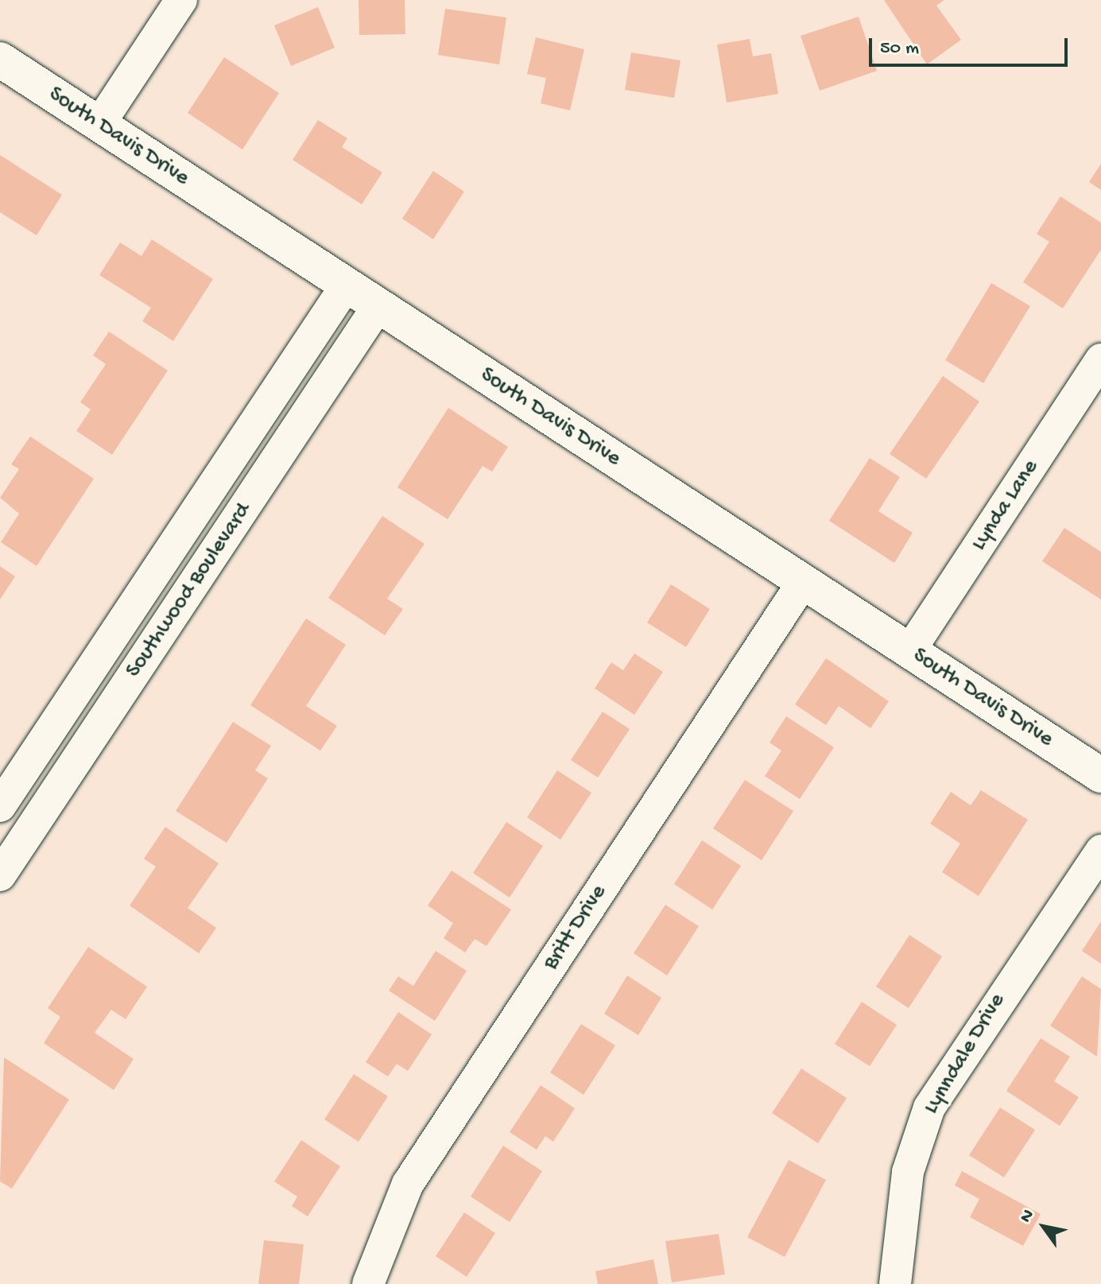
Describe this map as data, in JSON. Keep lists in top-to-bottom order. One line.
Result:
{"streets":{"street":["South Davis Drive","Lynda Lane","Southwood Boulevard","Britt Drive","Lynndale Drive"]},"crossings":[["South Davis Drive","Lynda Lane"],["South Davis Drive","Southwood Boulevard"],["South Davis Drive","Britt Drive"]],"scale_bar":"50 m","north":"top left"}
